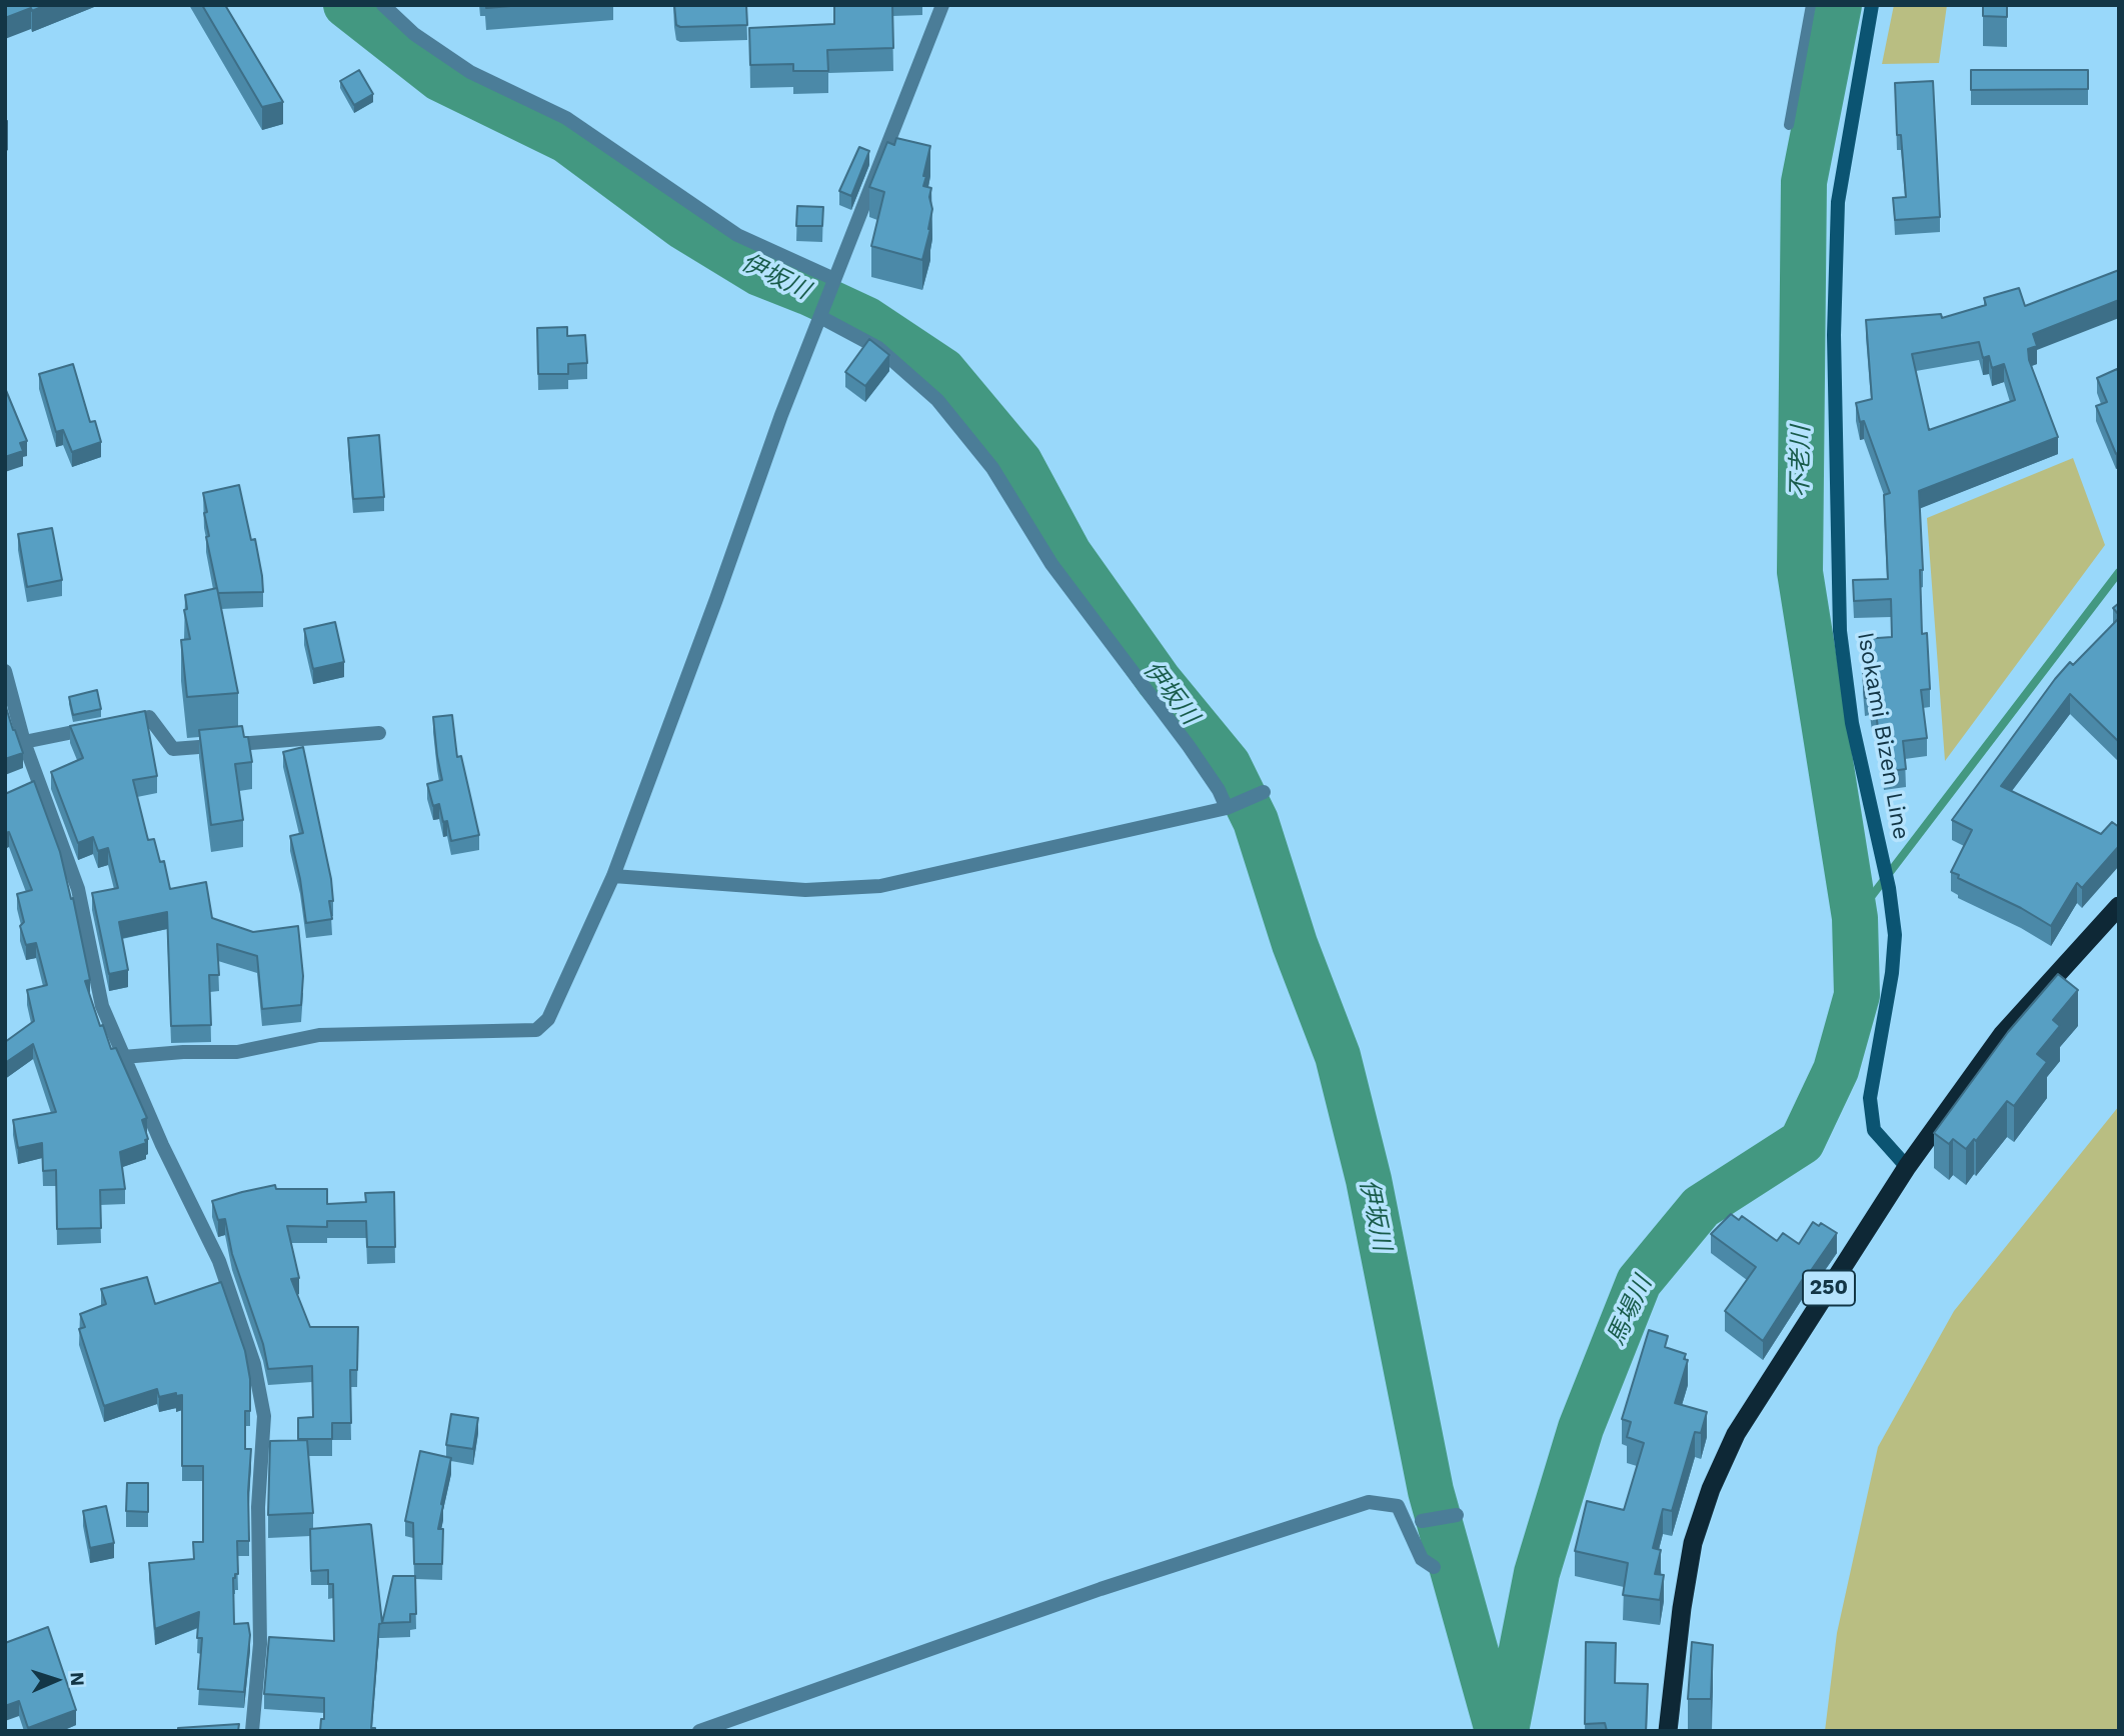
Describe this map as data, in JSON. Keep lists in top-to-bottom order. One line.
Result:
{"streets":{"highway":["250"],"main road":["Isokami Bizen Line"]},"crossings":[["Isokami Bizen Line","250"]],"water":["伊坂川","不老川","馬場川"],"north":"right"}
